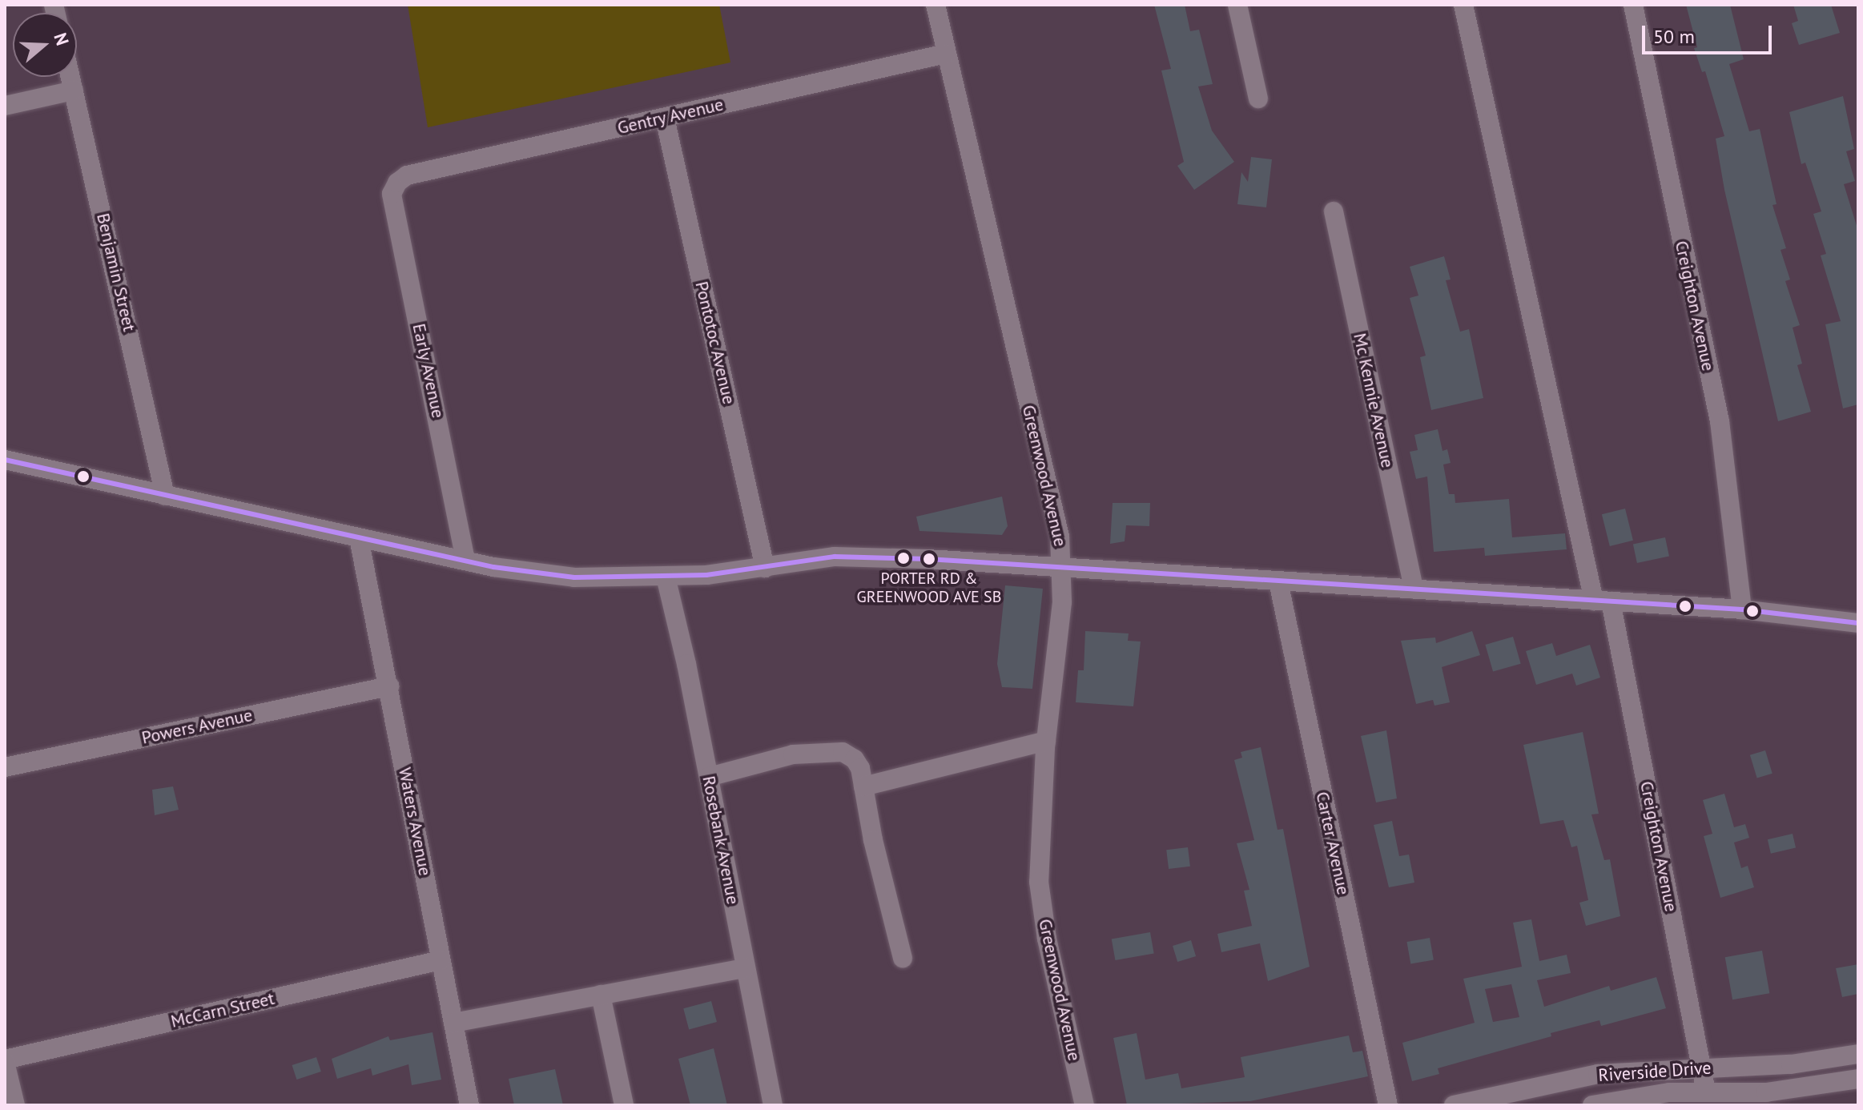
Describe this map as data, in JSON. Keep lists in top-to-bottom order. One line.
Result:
{"streets":{"street":["Gentry Avenue","Benjamin Street","Creighton Avenue","Pontotoc Avenue","Early Avenue","Mc Kennie Avenue","Greenwood Avenue","Powers Avenue","Waters Avenue","Rosebank Avenue","Carter Avenue","McCarn Street","Riverside Drive"]},"crossings":[["Gentry Avenue","Pontotoc Avenue"],["Gentry Avenue","Early Avenue"],["Gentry Avenue","Greenwood Avenue"],["Creighton Avenue","Riverside Drive"],["Powers Avenue","Waters Avenue"],["Waters Avenue","McCarn Street"]],"places":["PORTER RD & GREENWOOD AVE SB"],"scale_bar":"50 m","north":"right"}
